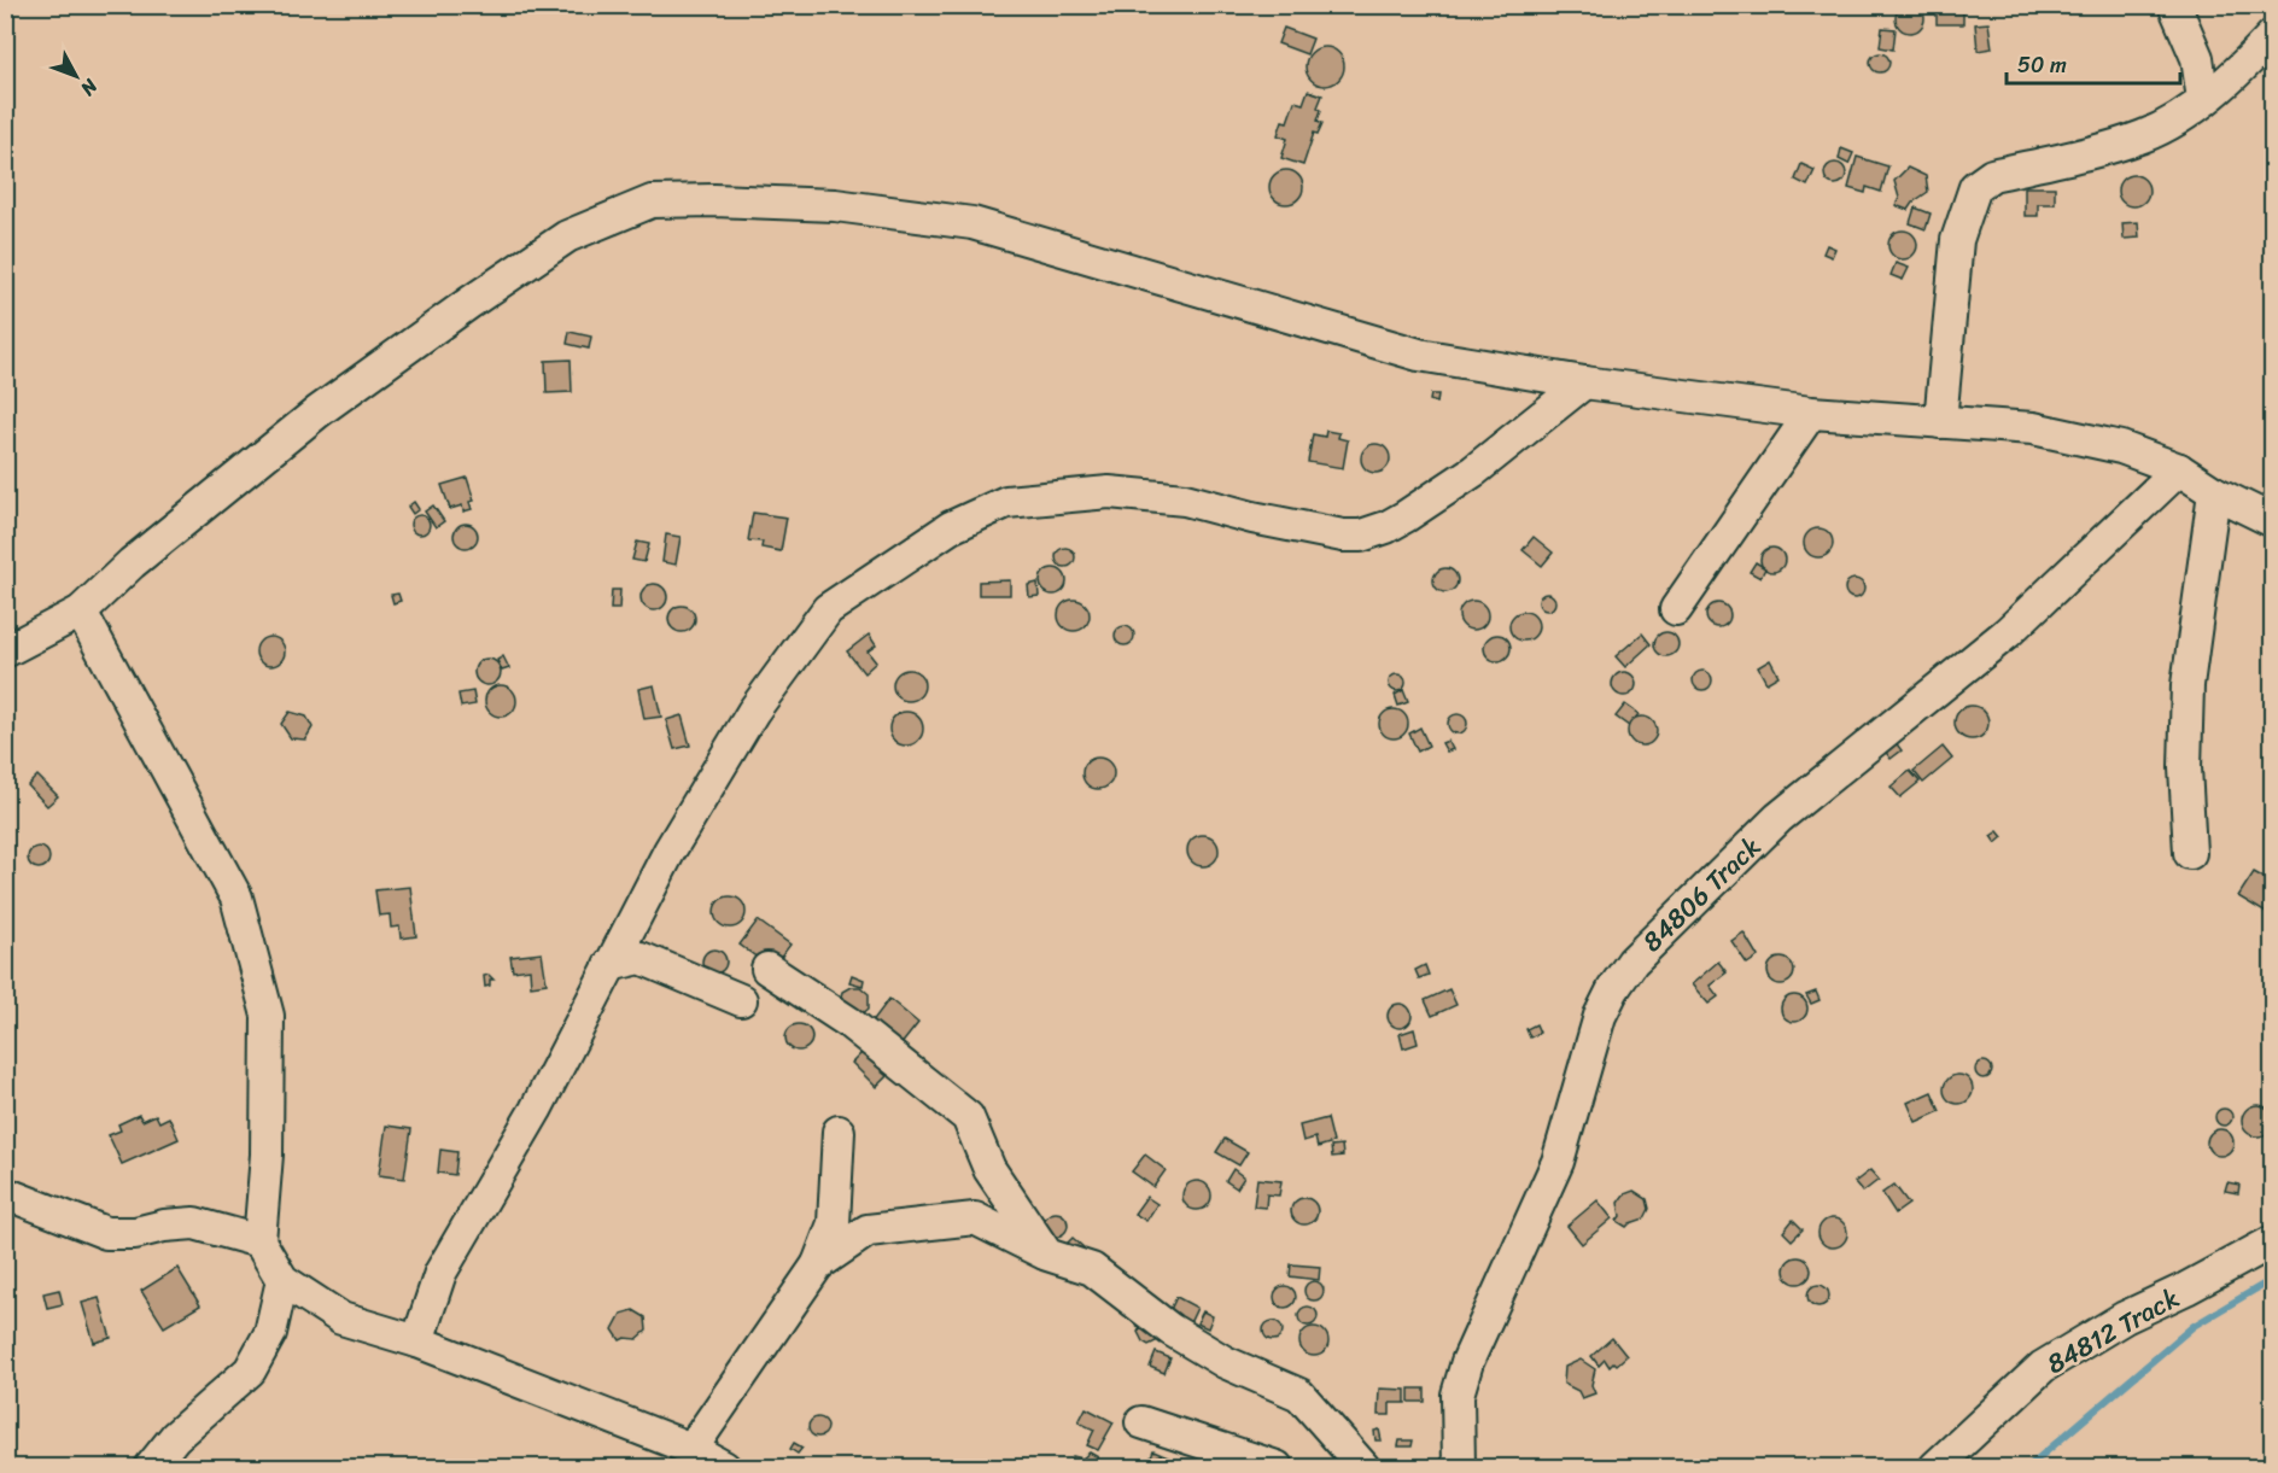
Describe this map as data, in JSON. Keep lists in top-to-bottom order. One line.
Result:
{"streets":{"street":["84806 Track","84812 Track"]},"scale_bar":"50 m","north":"bottom right"}
